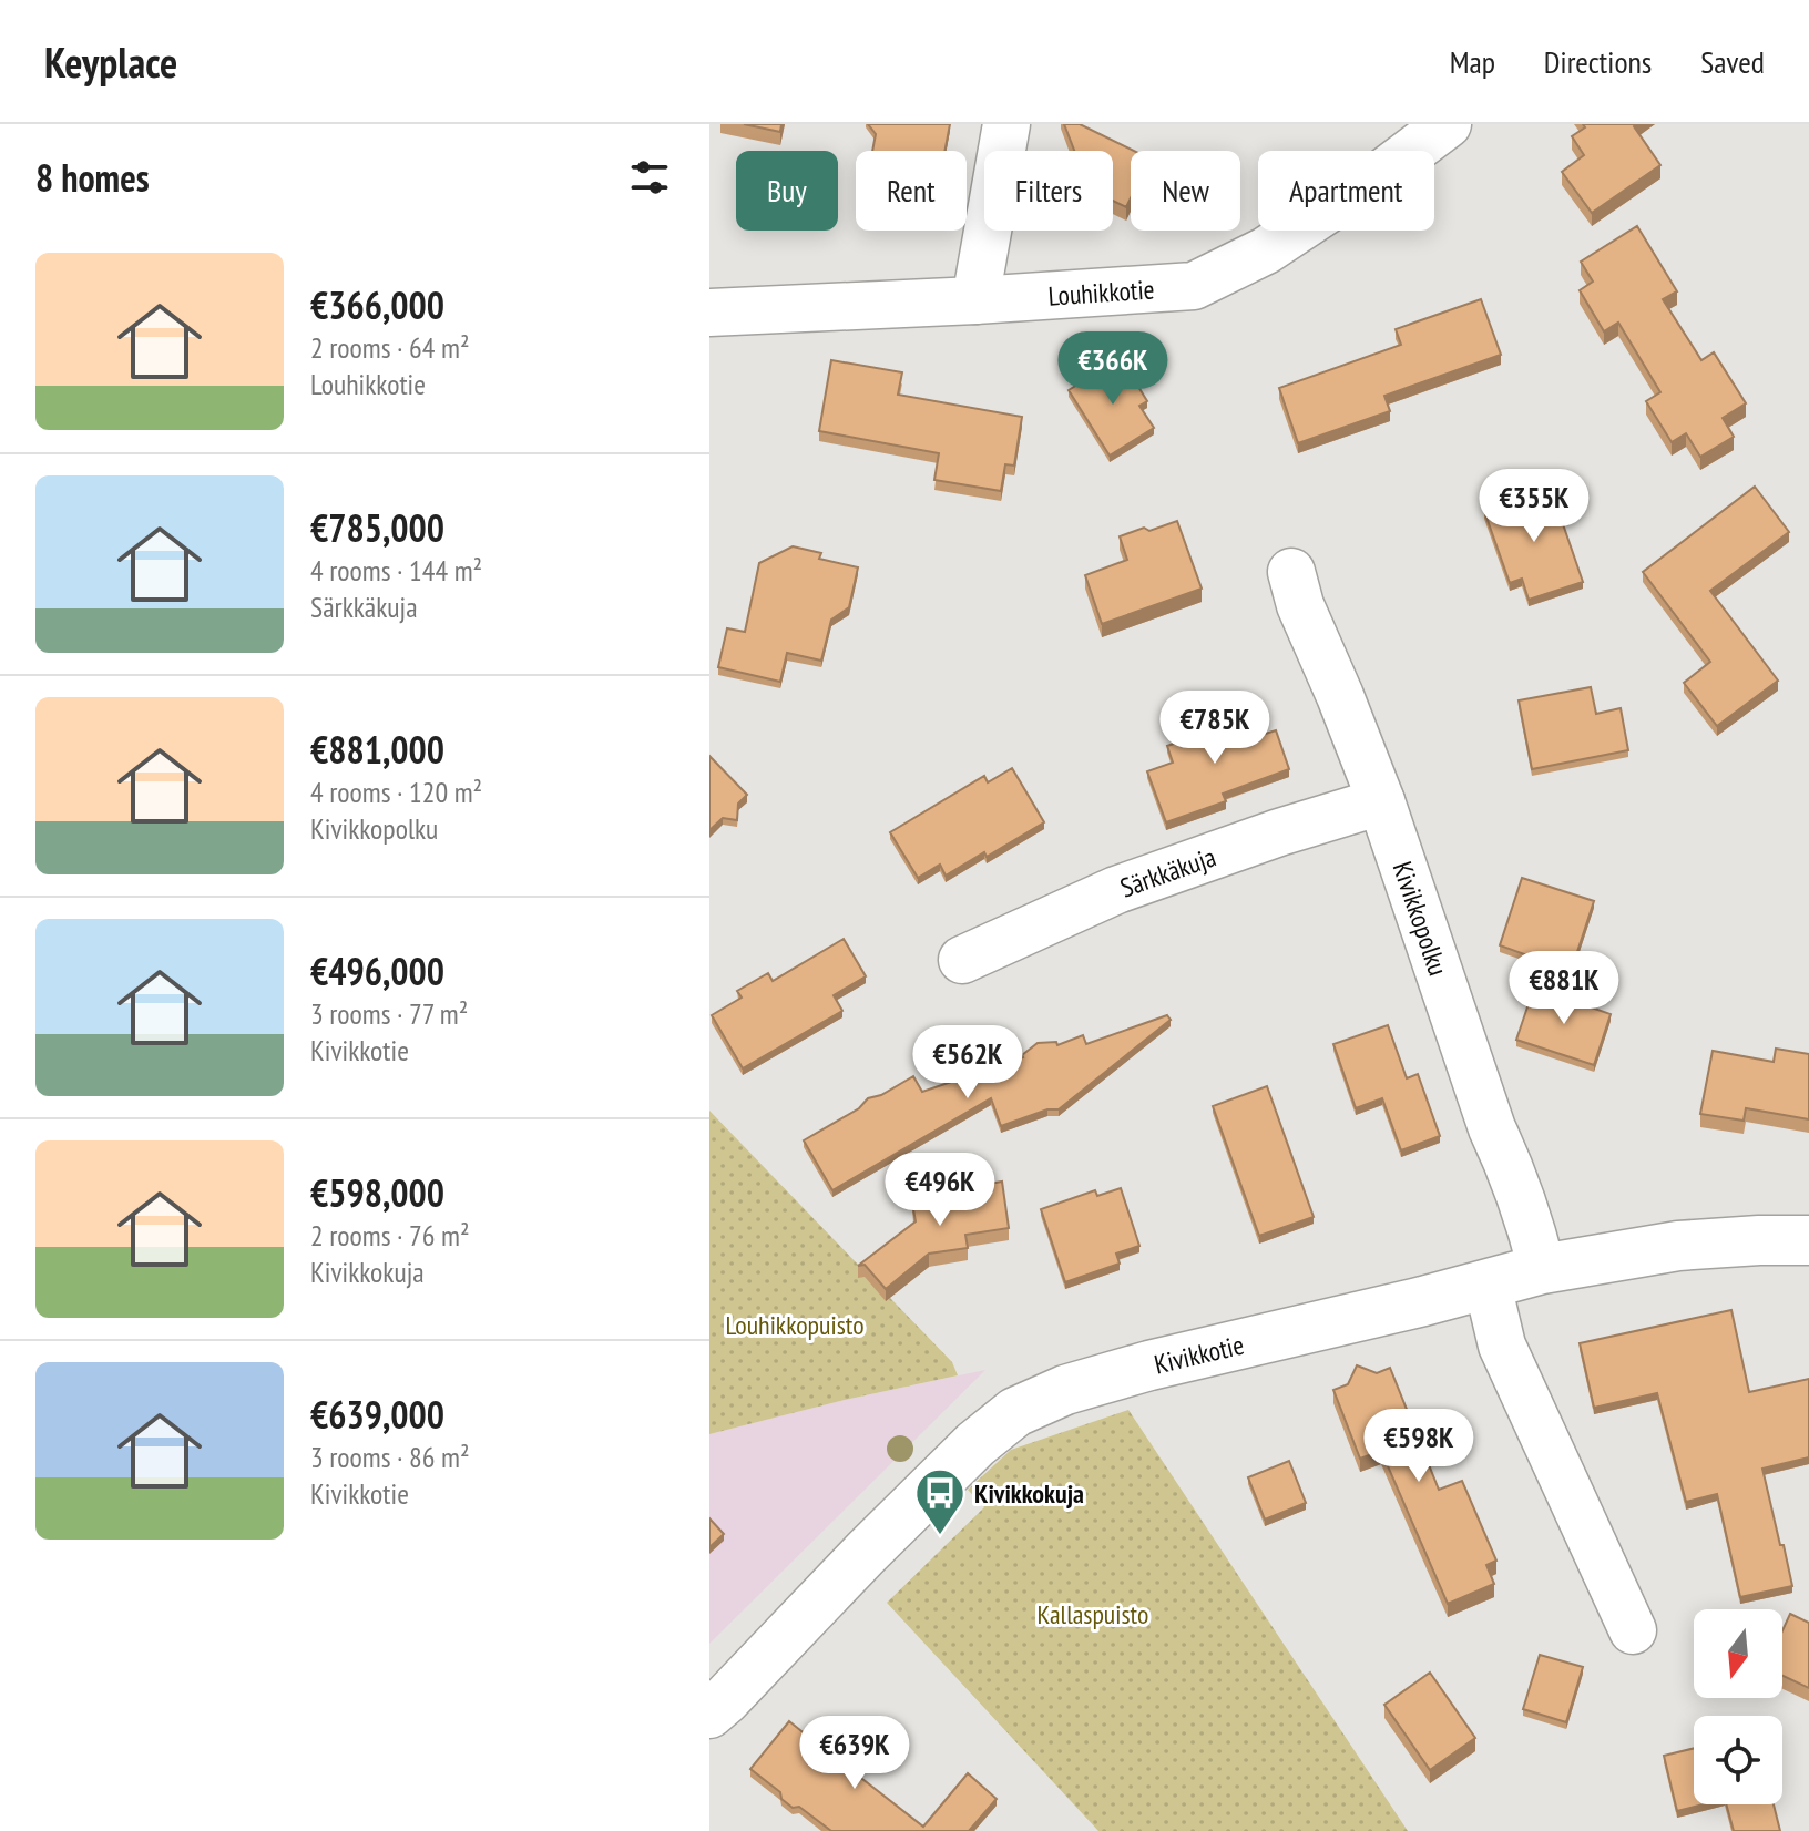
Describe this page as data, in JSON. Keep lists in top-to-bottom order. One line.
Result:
{"streets":{"street":["Louhikkotie","Särkkäkuja","Kivikkopolku","Kivikkotie"]},"crossings":[["Särkkäkuja","Kivikkopolku"],["Kivikkopolku","Kivikkotie"]],"parks":["Louhikkopuisto","Kallaspuisto"],"places":{"bus stop":["Kivikkokuja"]},"north":"bottom","page":{"header":"Keyplace","nav":["Map","Directions","Saved"],"heading":"8 homes","chip":["Buy","Rent","Filters","New","Apartment"],"list":[{"name":"€366,000","note":"2 rooms · 64 m² · Louhikkotie"},{"name":"€785,000","note":"4 rooms · 144 m² · Särkkäkuja"},{"name":"€881,000","note":"4 rooms · 120 m² · Kivikkopolku"},{"name":"€496,000","note":"3 rooms · 77 m² · Kivikkotie"},{"name":"€598,000","note":"2 rooms · 76 m² · Kivikkokuja"},{"name":"€639,000","note":"3 rooms · 86 m² · Kivikkotie"}],"price":["€366K","€355K","€785K","€881K","€562K","€496K","€598K","€639K"]}}
